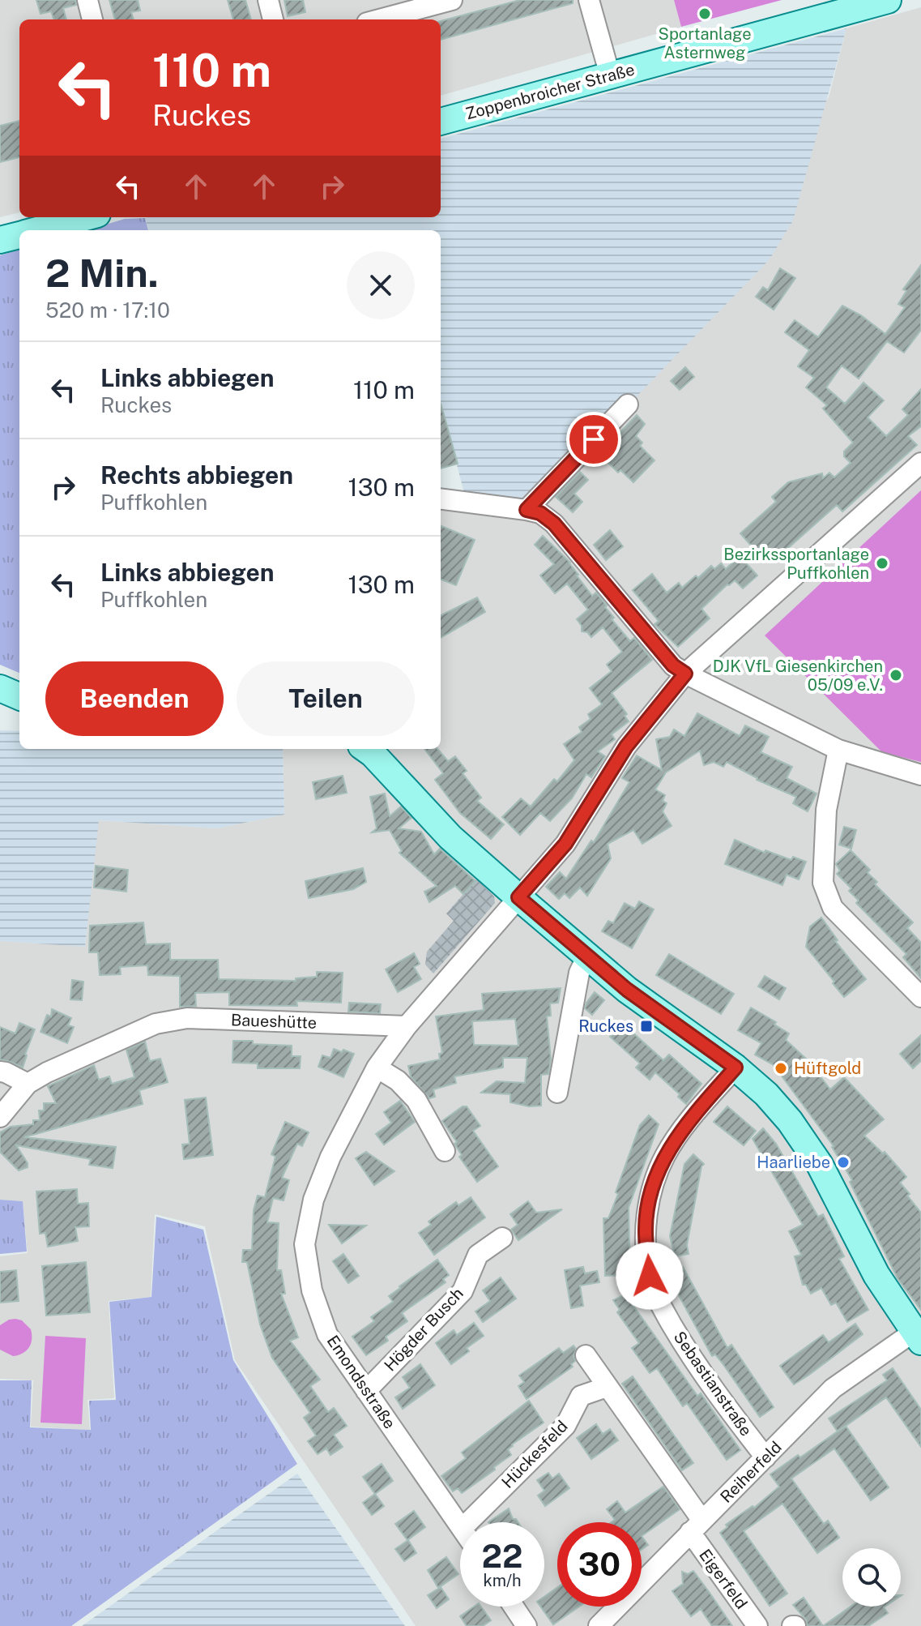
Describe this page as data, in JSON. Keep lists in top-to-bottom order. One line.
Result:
{"streets":{"main road":["Zoppenbroicher Straße"],"street":["Baueshütte","Högder Busch","Emondsstraße","Sebastianstraße","Hückesfeld","Reiherfeld","Eigerfeld"]},"crossings":[["Baueshütte","Emondsstraße"],["Högder Busch","Emondsstraße"],["Sebastianstraße","Reiherfeld"],["Hückesfeld","Eigerfeld"],["Reiherfeld","Eigerfeld"]],"places":{"other":["Sportanlage Asternweg","Bezirkssportanlage Puffkohlen","DJK VfL Giesenkirchen 05/09 e.V.","Hüftgold","Haarliebe"],"transit":["Ruckes"]},"page":{"turn":["110 m","Ruckes"],"heading":["2 Min.","520 m · 17:10"],"list":[{"name":"Links abbiegen","note":"Ruckes","value":"110 m"},{"name":"Rechts abbiegen","note":"Puffkohlen","value":"130 m"},{"name":"Links abbiegen","note":"Puffkohlen","value":"130 m"}],"buttons":["Beenden","Teilen"],"speed":"22 km/h","limit":"30"}}
